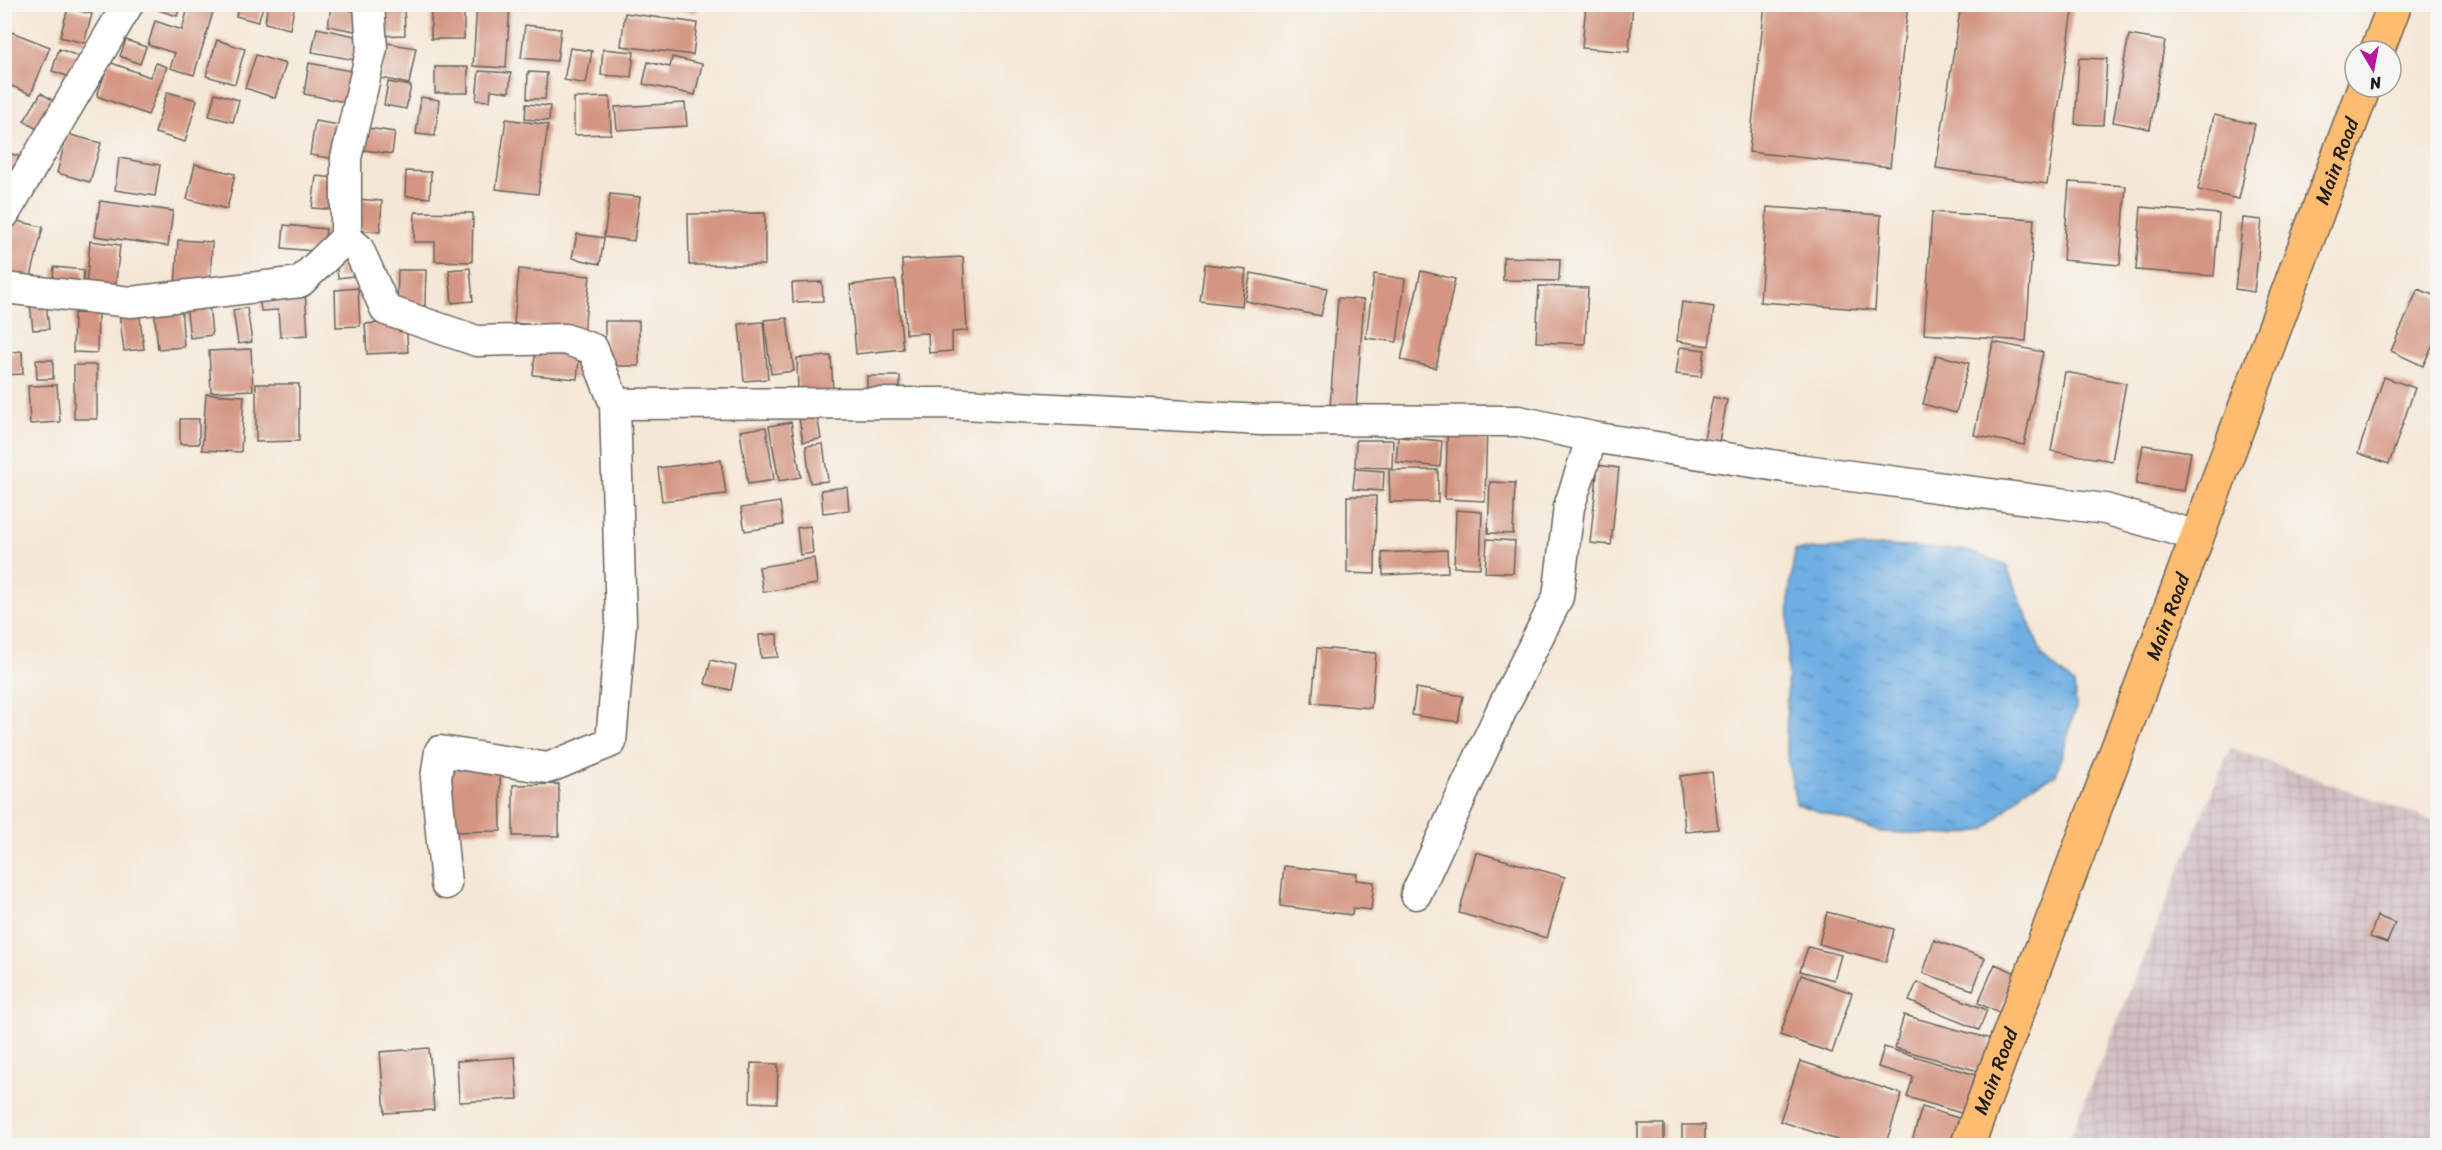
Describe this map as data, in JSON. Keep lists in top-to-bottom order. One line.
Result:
{"streets":{"main road":["Main Road"]},"north":"bottom"}
